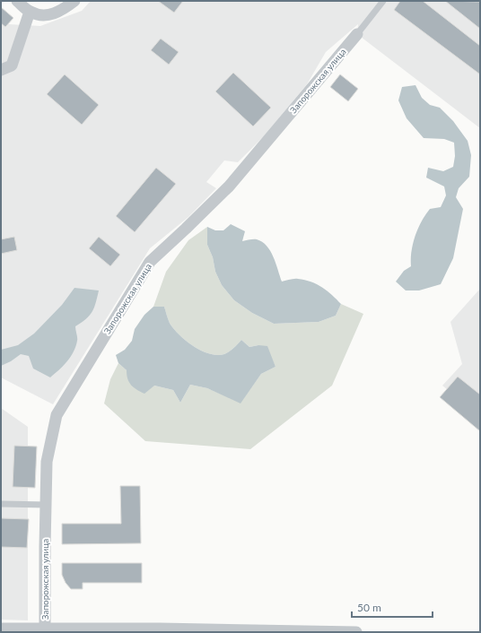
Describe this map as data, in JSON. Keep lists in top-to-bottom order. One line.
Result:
{"streets":{"street":["Запорожская улица"]},"scale_bar":"50 m"}
